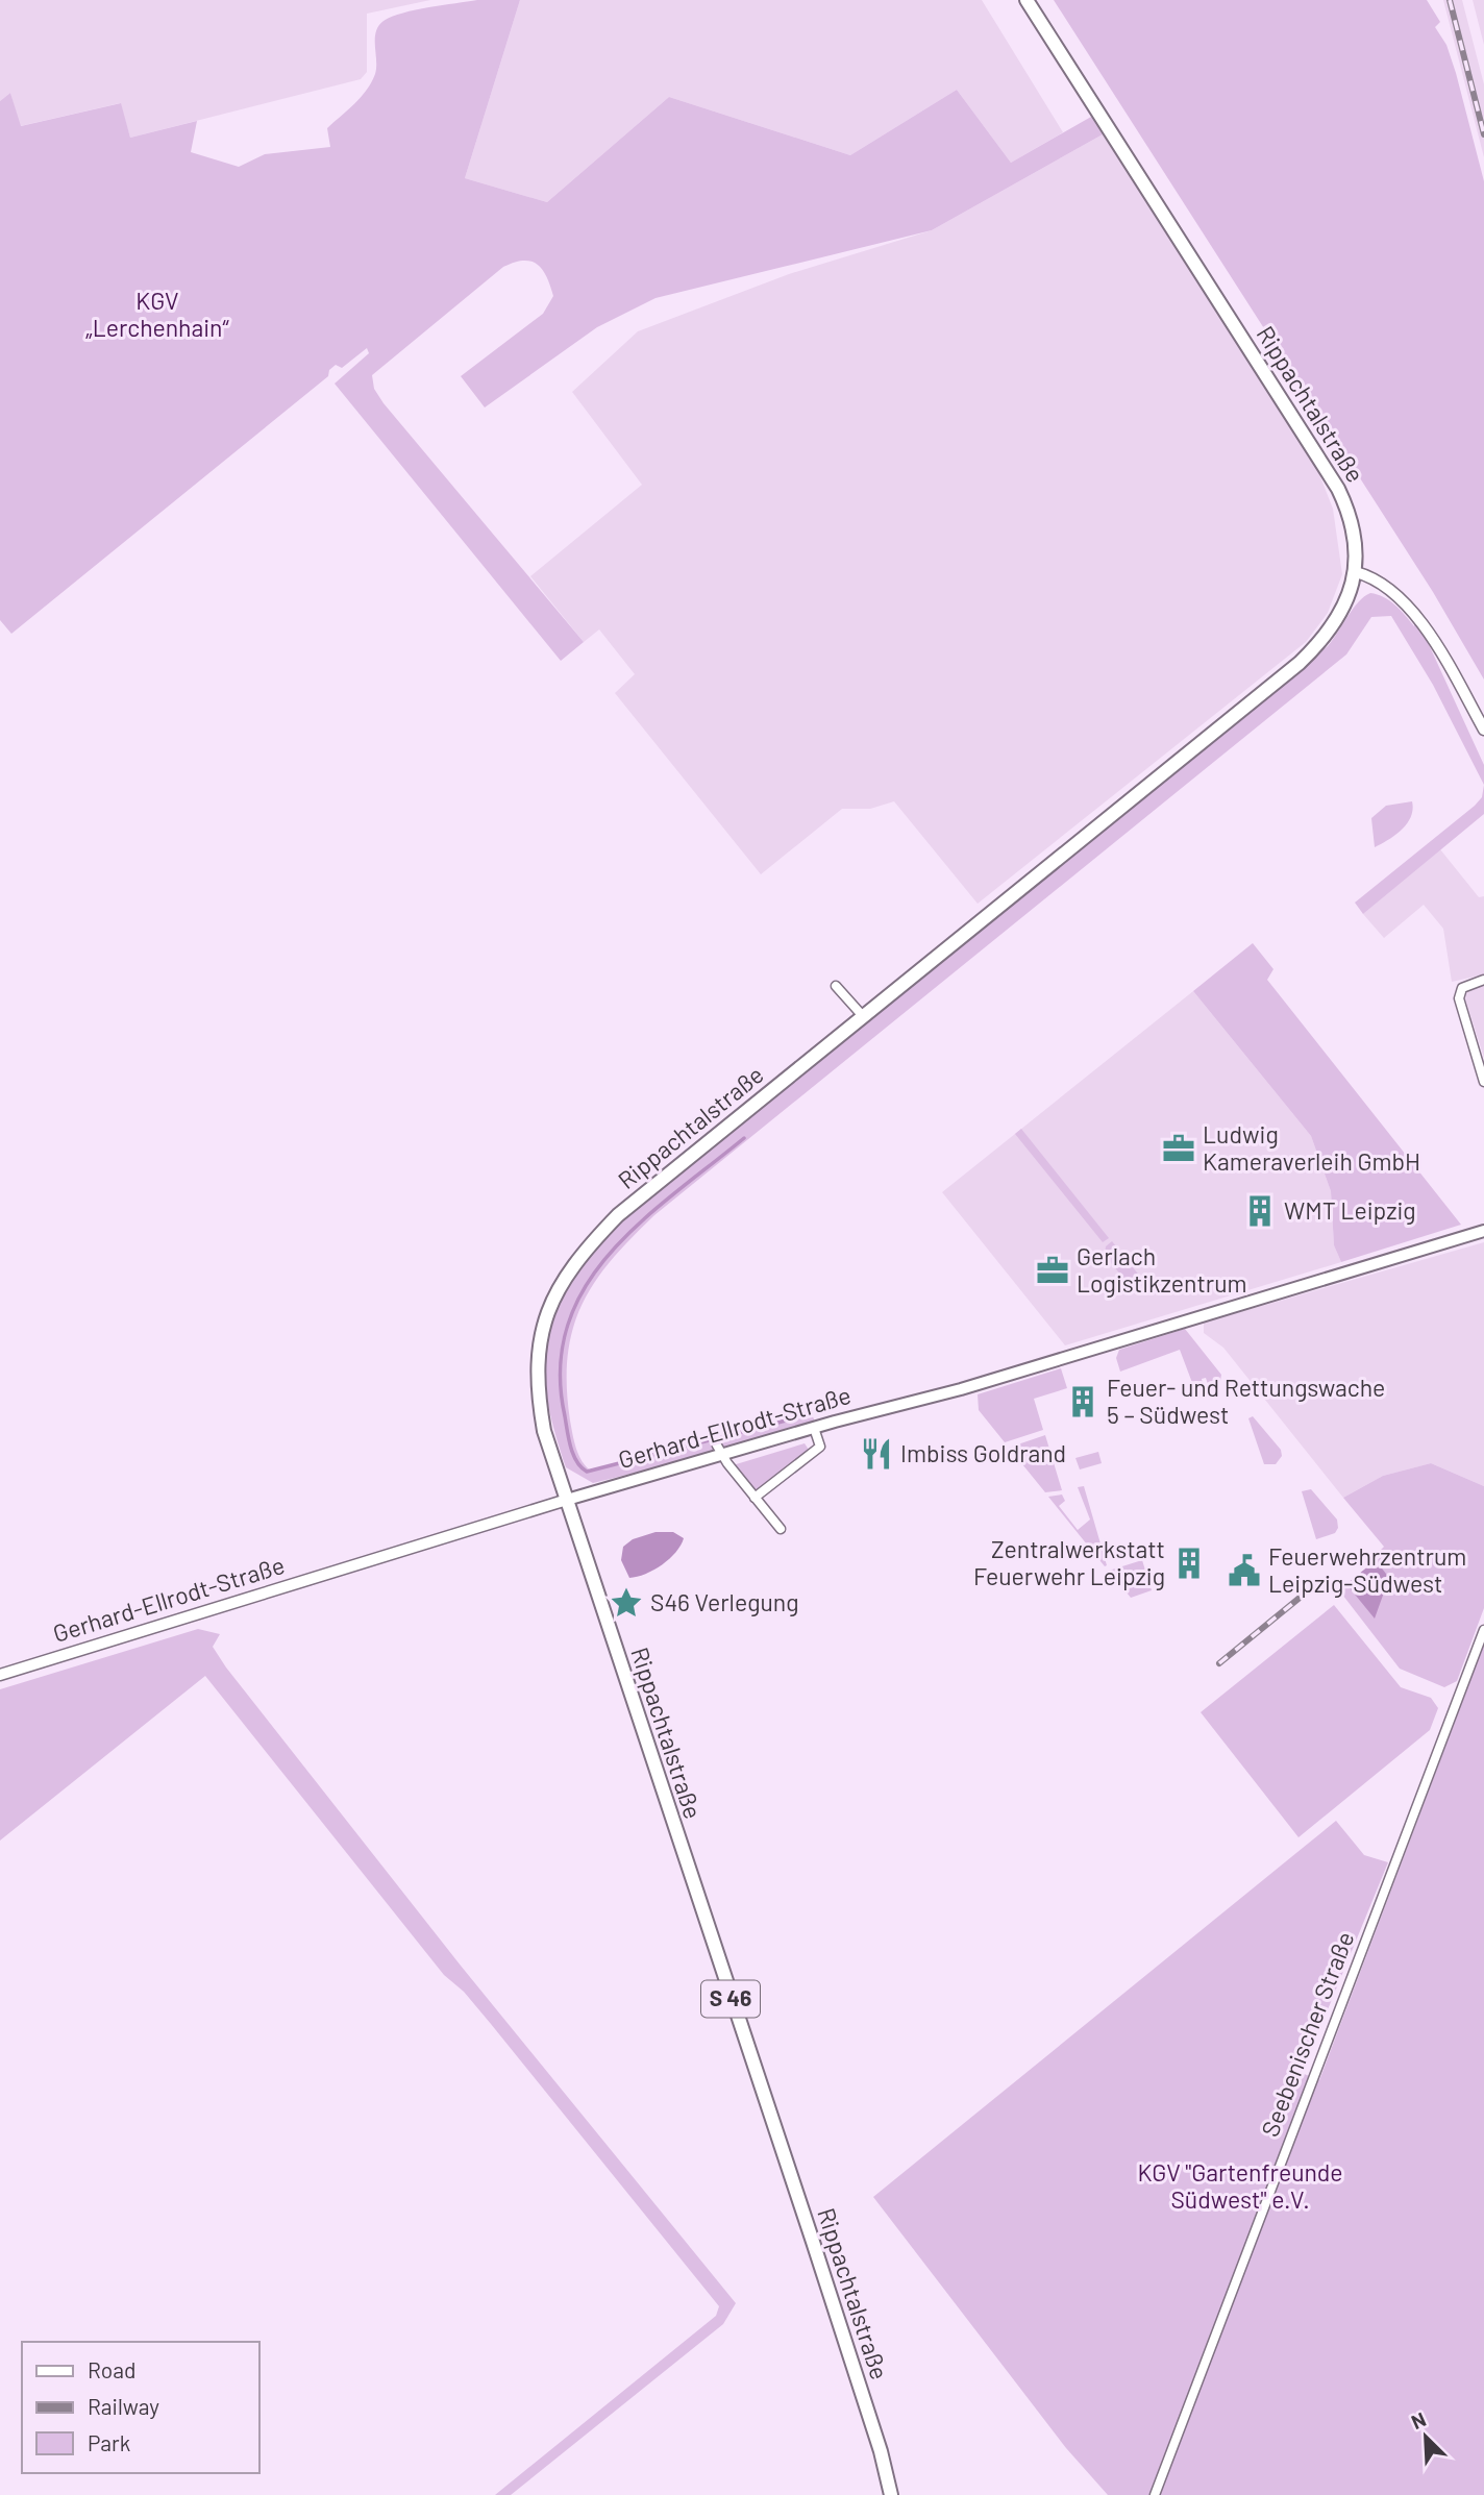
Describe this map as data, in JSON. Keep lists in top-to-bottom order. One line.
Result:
{"streets":{"main road":["Rippachtalstraße","Gerhard-Ellrodt-Straße","S 46"],"street":["Seebenischer Straße"]},"crossings":[["Rippachtalstraße","Gerhard-Ellrodt-Straße"]],"parks":["KGV „Lerchenhain“","KGV \"Gartenfreunde Südwest\" e.V."],"places":{"office":["Ludwig Kameraverleih GmbH","Gerlach Logistikzentrum"],"building":["WMT Leipzig","Feuer- und Rettungswache 5 – Südwest","Zentralwerkstatt Feuerwehr Leipzig"],"restaurant":["Imbiss Goldrand"],"public building":["Feuerwehrzentrum Leipzig-Südwest"],"place":["S46 Verlegung"]},"legend":["Road","Railway","Park"],"north":"top left"}
